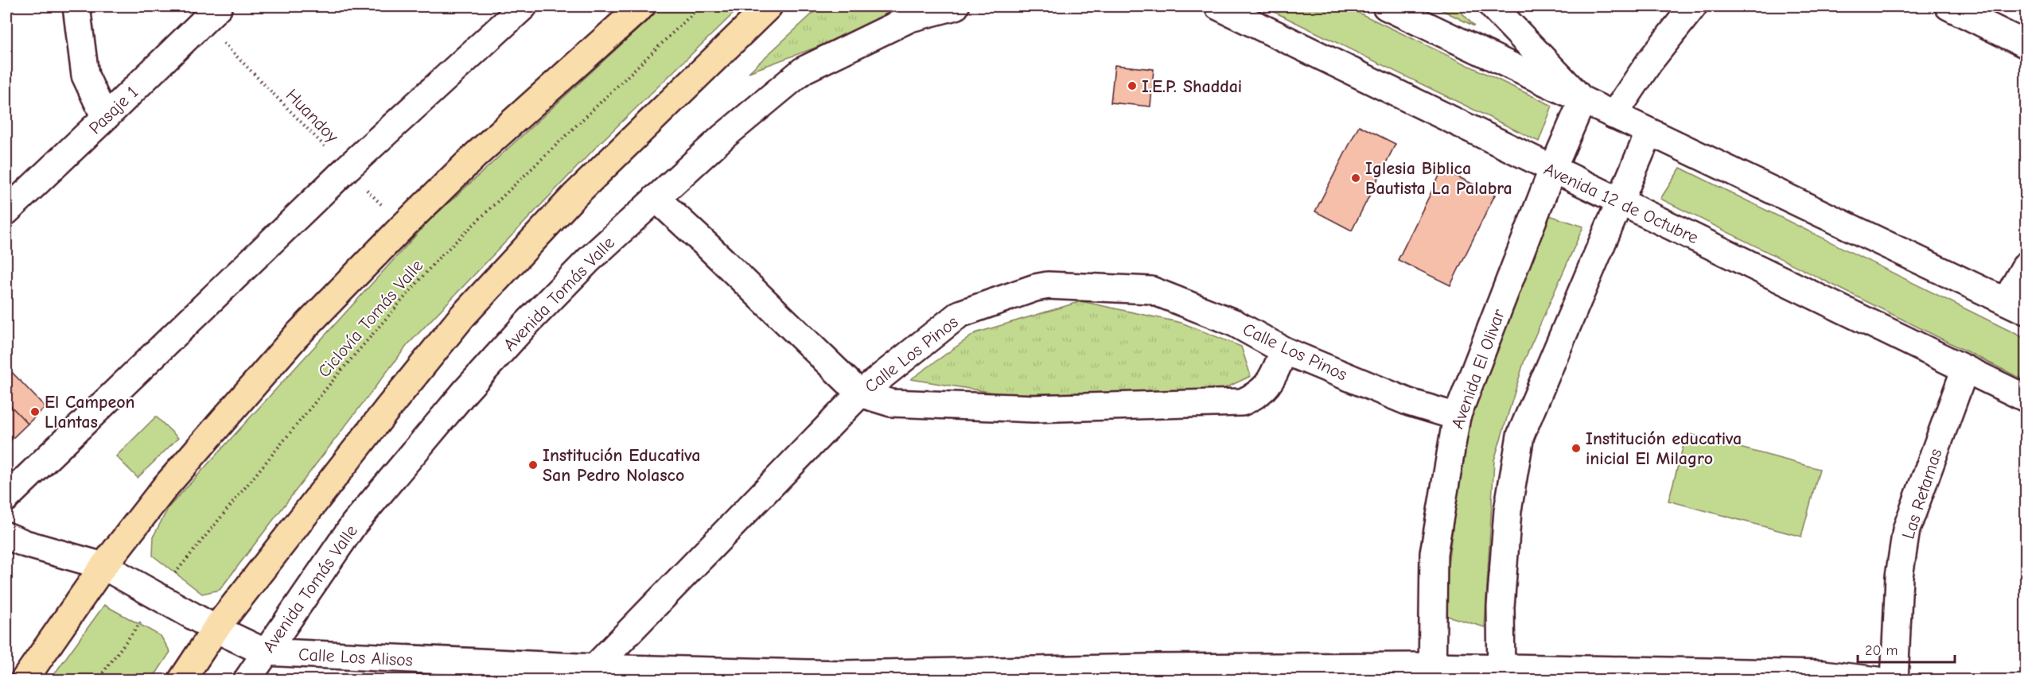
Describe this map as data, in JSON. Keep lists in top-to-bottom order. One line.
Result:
{"streets":{"street":["Pasaje 1","Avenida 12 de Octubre","Avenida Tomás Valle","Calle Los Pinos","Avenida El Olivar","Las Retamas","Calle Los Alisos"],"path":["Huandoy","Ciclovía Tomás Valle"]},"crossings":[["Pasaje 1","Huandoy"],["Avenida 12 de Octubre","Avenida El Olivar"],["Avenida 12 de Octubre","Las Retamas"],["Avenida Tomás Valle","Calle Los Alisos"],["Ciclovía Tomás Valle","Calle Los Alisos"],["Calle Los Pinos","Avenida El Olivar"],["Calle Los Pinos","Calle Los Alisos"],["Avenida El Olivar","Calle Los Alisos"]],"places":["I.E.P. Shaddai","Iglesia Biblica Bautista La Palabra","El Campeon Llantas","Institución educativa inicial El Milagro","Institución Educativa San Pedro Nolasco"],"scale_bar":"20 m"}
